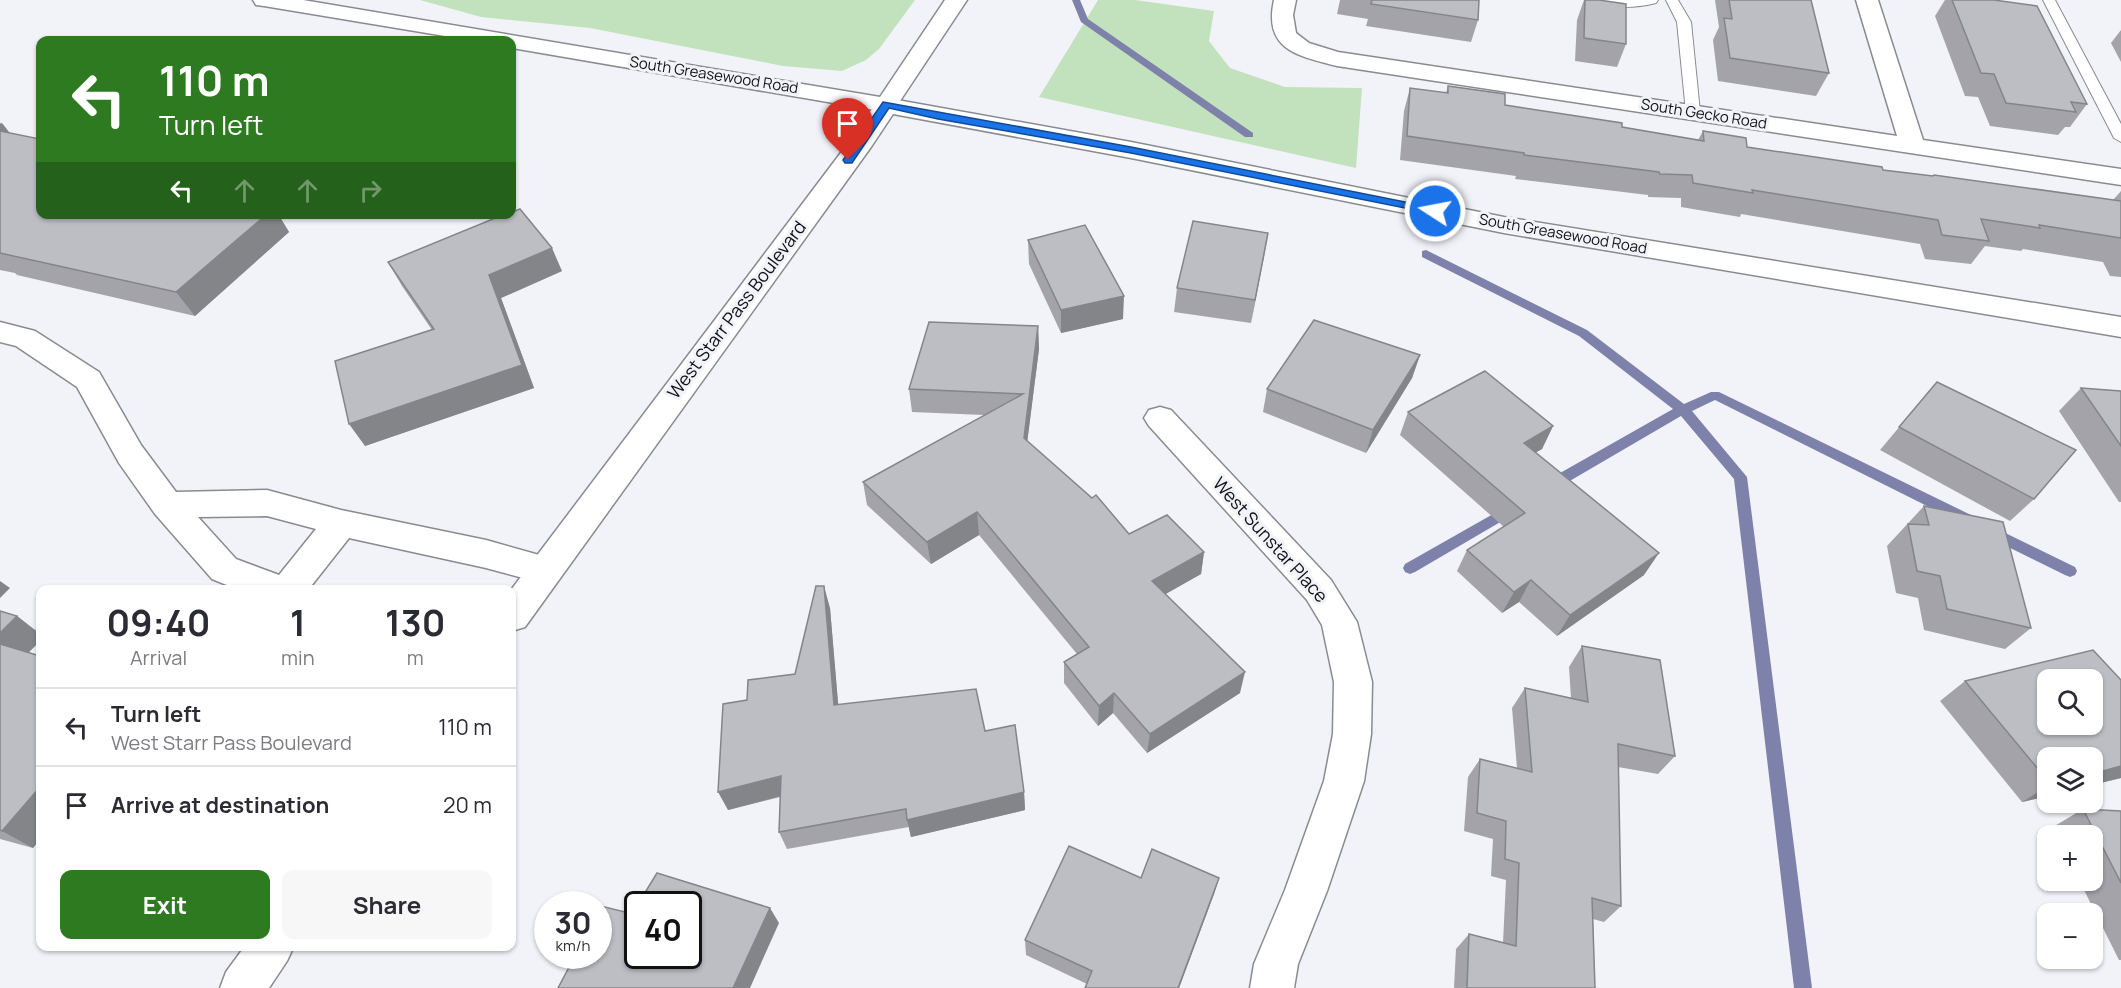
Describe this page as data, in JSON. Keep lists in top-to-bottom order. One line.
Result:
{"streets":{"street":["South Greasewood Road","South Gecko Road","West Starr Pass Boulevard","West Sunstar Place"]},"crossings":[["South Greasewood Road","West Starr Pass Boulevard"]],"page":{"turn":["110 m","Turn left"],"eta":["09:40","Arrival","1","min","130","m"],"map_buttons":["+","−"],"list":[{"name":"Turn left","note":"West Starr Pass Boulevard","value":"110 m"},{"name":"Arrive at destination","value":"20 m"}],"buttons":["Exit","Share"],"speed":"30 km/h","limit":"40"}}
